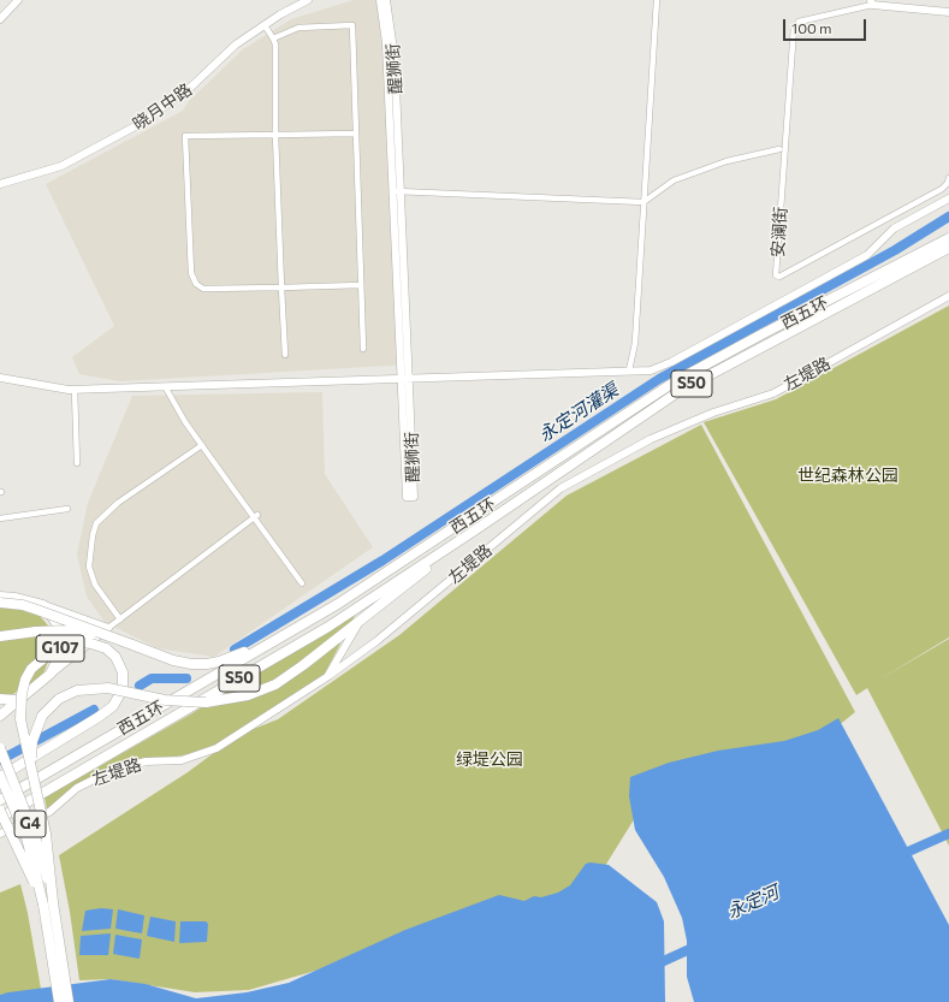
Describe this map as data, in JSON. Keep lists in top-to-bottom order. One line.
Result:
{"streets":{"highway":["西五环","S50","G107","G4"],"street":["醒狮街","晓月中路","安澜街","左堤路"]},"water":["永定河灌渠","永定河"],"parks":["世纪森林公园","绿堤公园"],"scale_bar":"100 m"}
